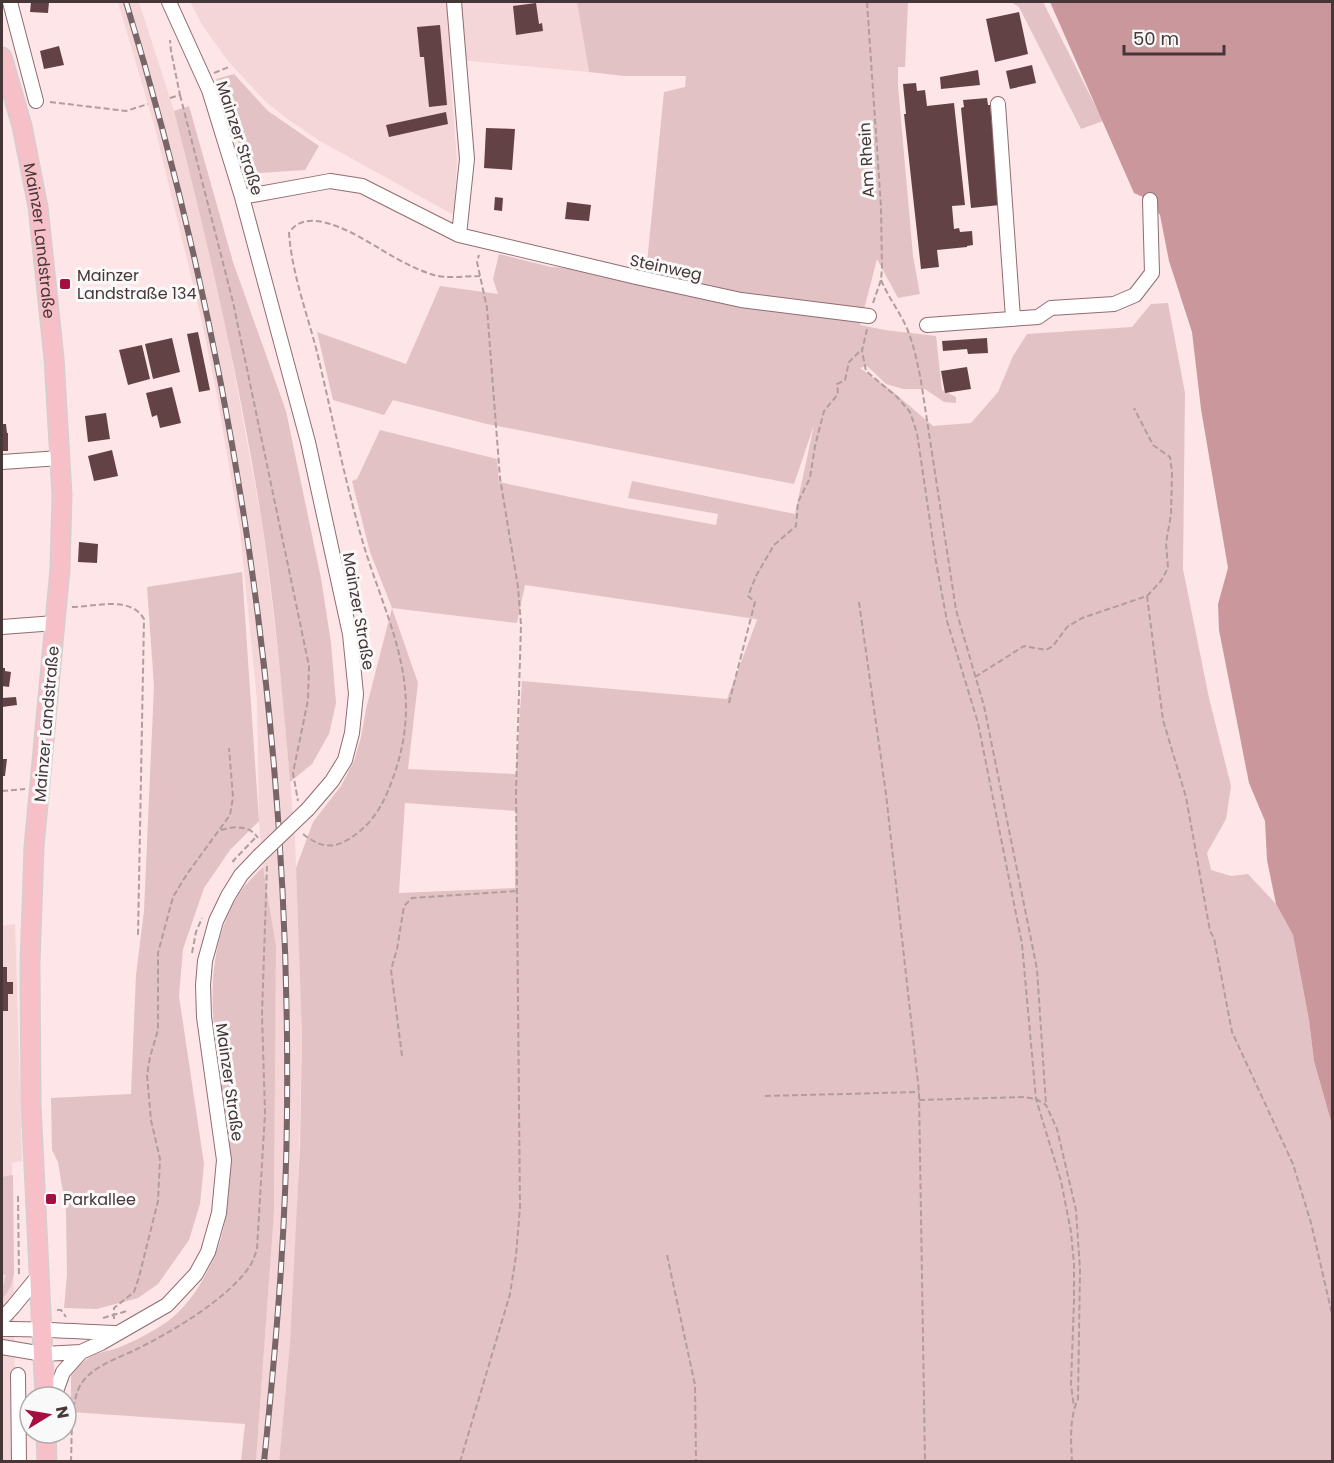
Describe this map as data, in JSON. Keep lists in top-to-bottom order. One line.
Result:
{"streets":{"main road":["Mainzer Landstraße"],"street":["Mainzer Straße","Steinweg"],"path":["Am Rhein"]},"crossings":[["Mainzer Straße","Steinweg"],["Am Rhein","Steinweg"]],"places":{"transit":["Mainzer Landstraße 134","Parkallee"]},"scale_bar":"50 m","north":"right"}
